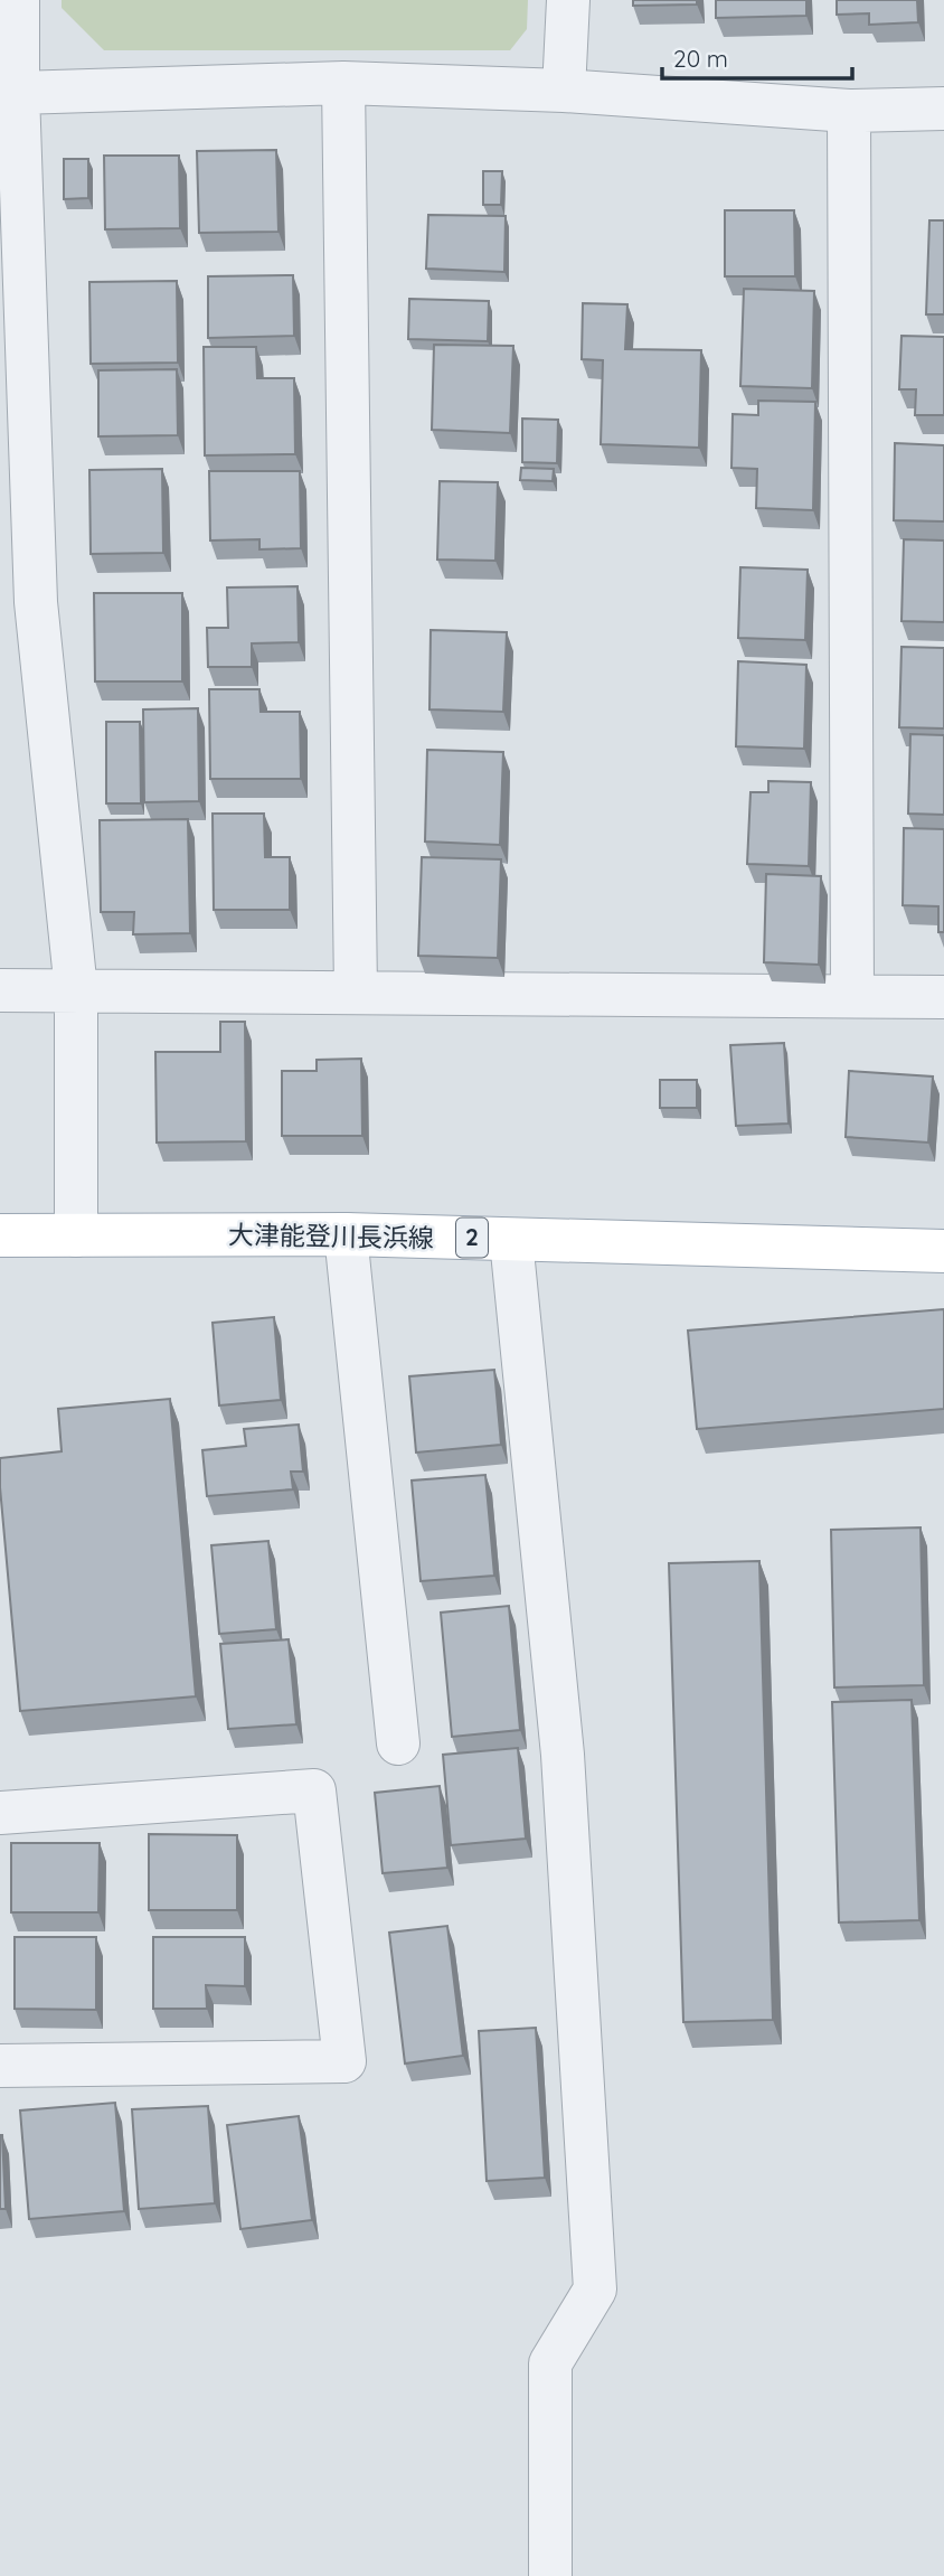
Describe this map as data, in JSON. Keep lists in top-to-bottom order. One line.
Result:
{"streets":{"main road":["大津能登川長浜線","2"]},"scale_bar":"20 m"}
